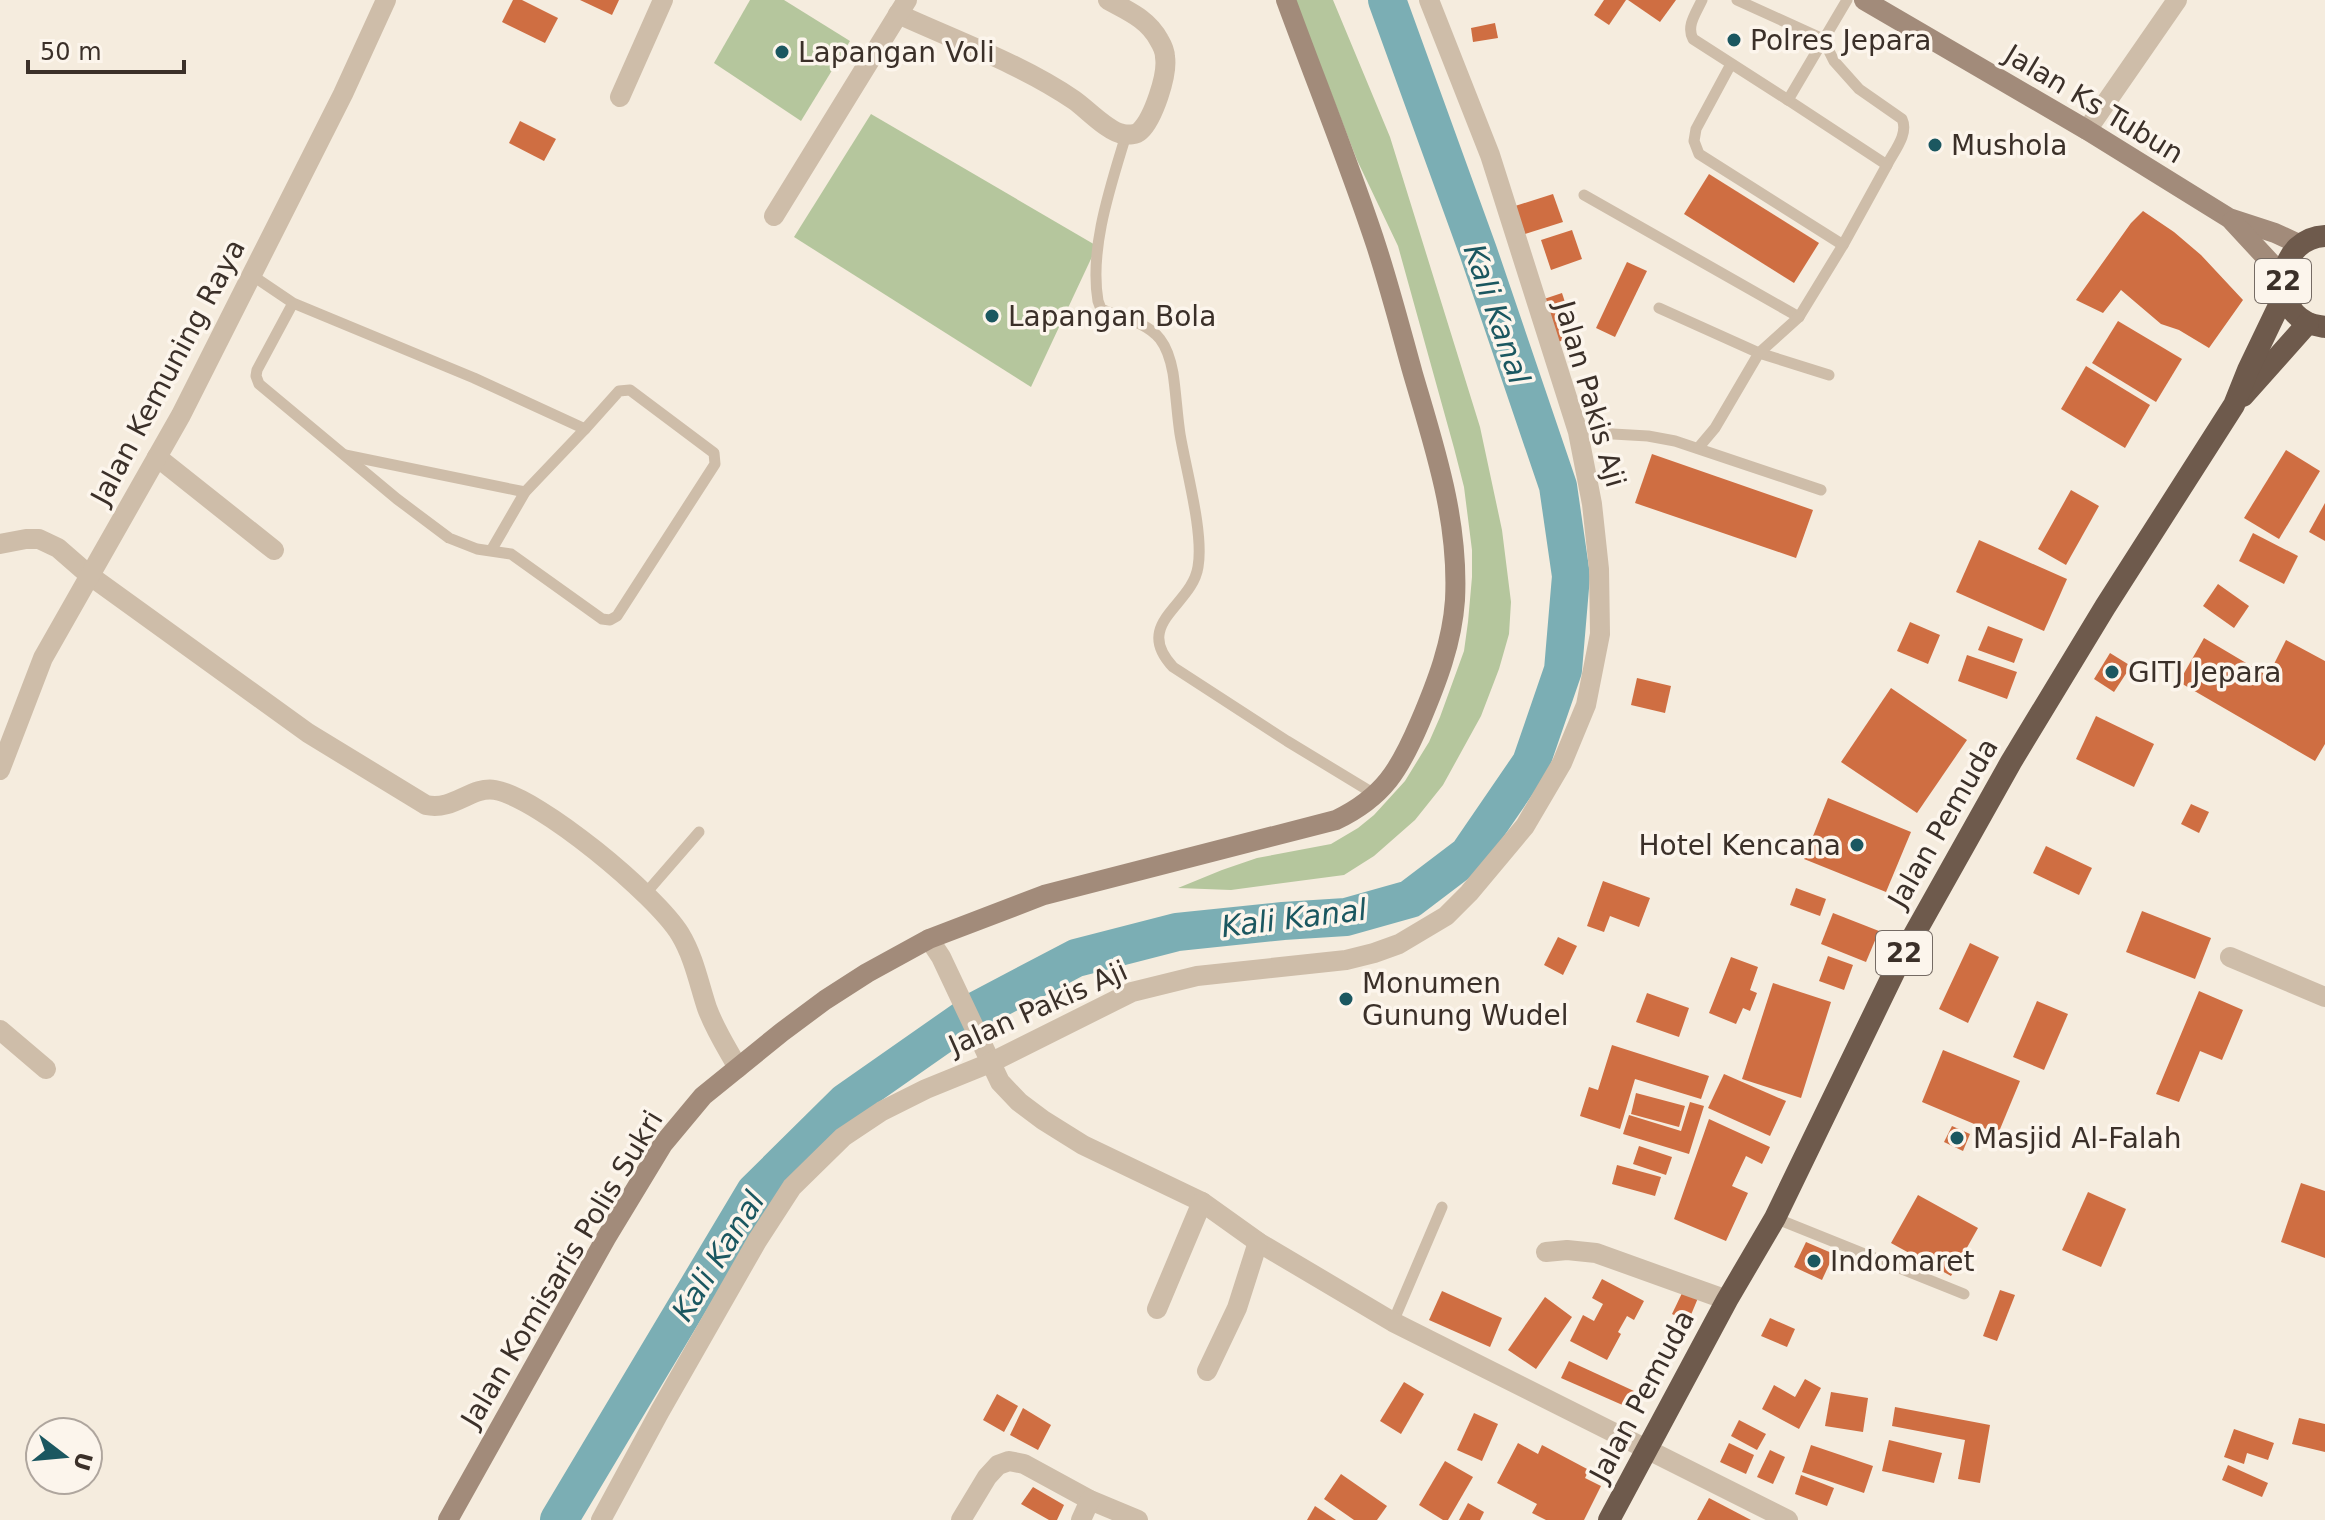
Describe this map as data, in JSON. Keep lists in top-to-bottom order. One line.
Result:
{"streets":{"highway":["22","Jalan Pemuda"],"main road":["Jalan Ks Tubun","Jalan Komisaris Polis Sukri"],"street":["Jalan Kemuning Raya","Jalan Pakis Aji"]},"crossings":[["Jalan Ks Tubun","22"],["22","Jalan Pemuda"]],"water":["Kali Kanal"],"places":["Polres Jepara","Lapangan Voli","Mushola","Lapangan Bola","GITJ Jepara","Hotel Kencana","Monumen Gunung Wudel","Masjid Al-Falah","Indomaret"],"scale_bar":"50 m","north":"right"}
